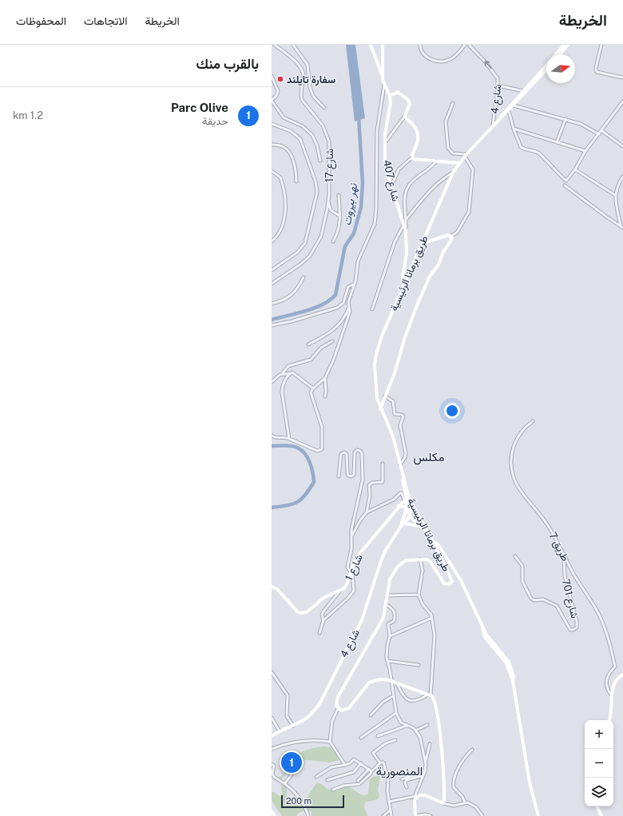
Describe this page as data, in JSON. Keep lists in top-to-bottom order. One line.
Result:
{"streets":{"street":["شارع 4","شارع 17","شارع 407","طريق برمانا الرئيسية","طريق 7","شارع 1","شارع 701"]},"crossings":[["شارع 4","طريق برمانا الرئيسية"],["شارع 407","طريق برمانا الرئيسية"],["طريق برمانا الرئيسية","شارع 1"],["طريق 7","شارع 701"]],"districts":["مكلس","المنصورية"],"water":["نهر بيروت"],"places":["سفارة تايلند"],"scale_bar":"200 m","north":"right","page":{"header":"الخريطة","nav":["الخريطة","الاتجاهات","المحفوظات"],"heading":"بالقرب منك","list":[{"mark":"1","name":"Parc Olive","note":"حديقة","value":"1.2 km"}],"map_buttons":["+","−"],"pins":"1","scale":"200 m"}}
